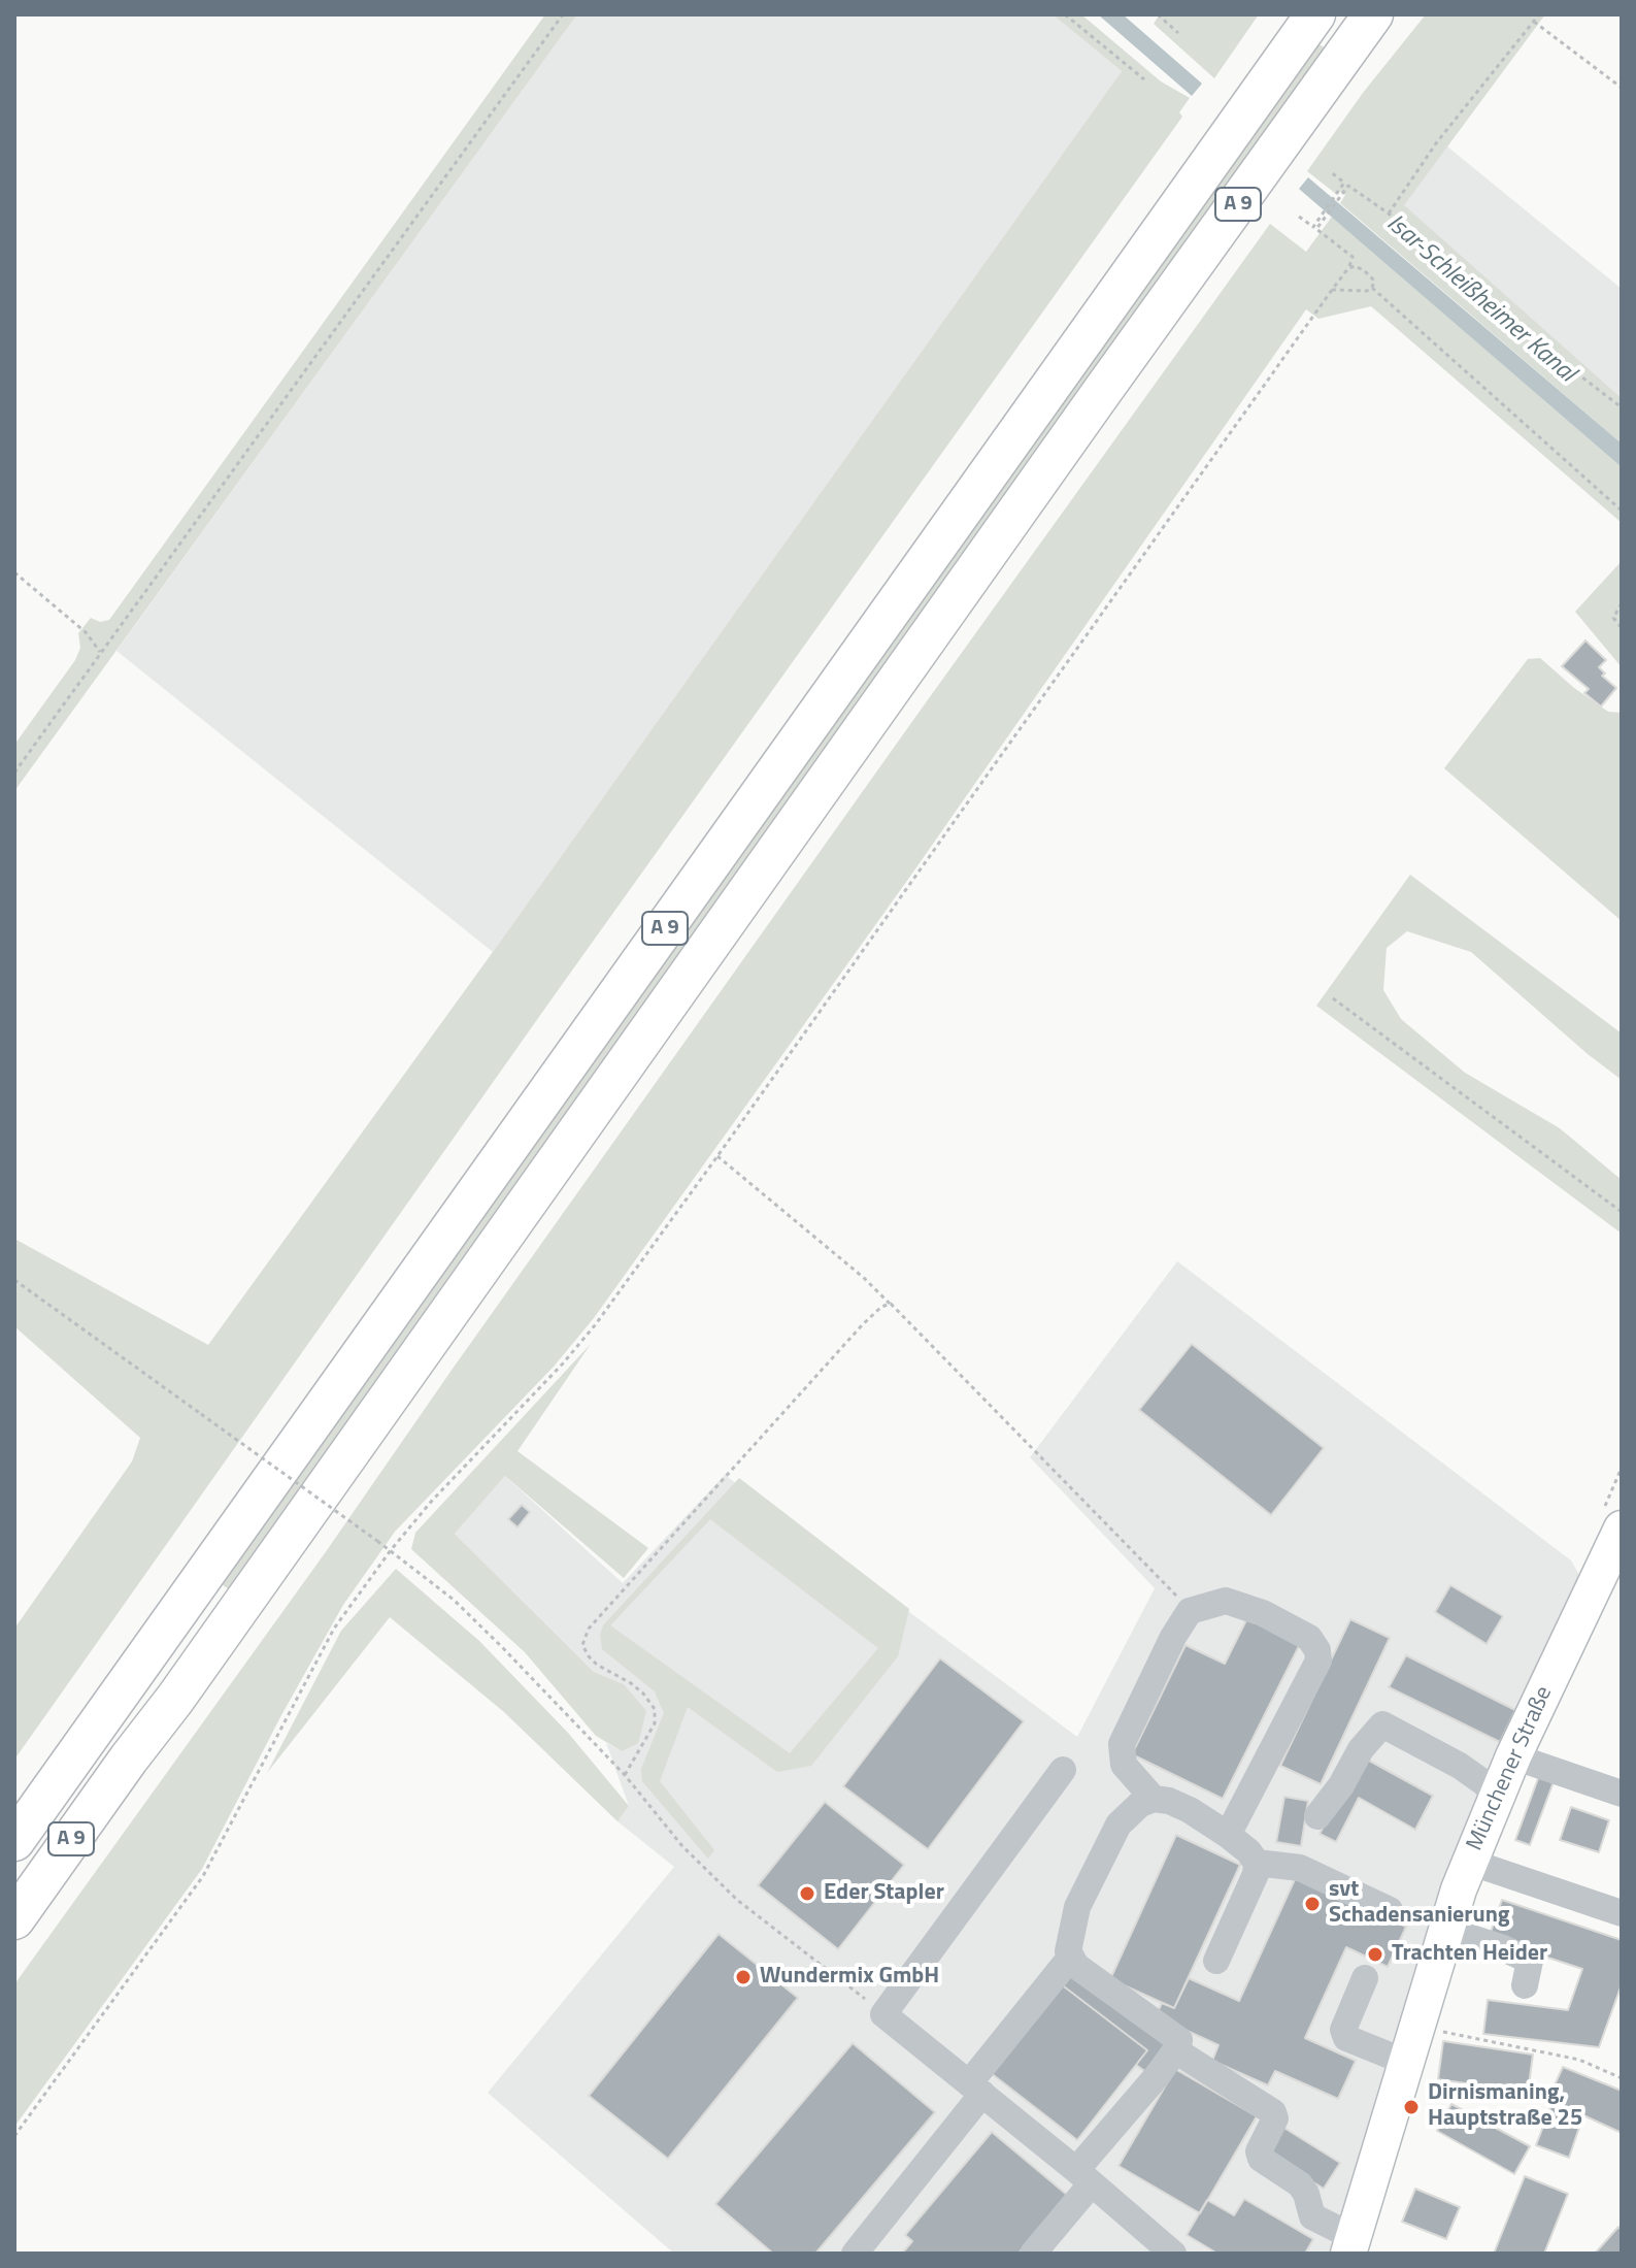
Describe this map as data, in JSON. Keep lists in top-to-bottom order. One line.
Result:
{"streets":{"highway":["A 9"],"main road":["Münchener Straße"]},"water":["Isar-Schleißheimer Kanal"],"places":["Eder Stapler","svt Schadensanierung","Trachten Heider","Wundermix GmbH","Dirnismaning, Hauptstraße 25"]}
